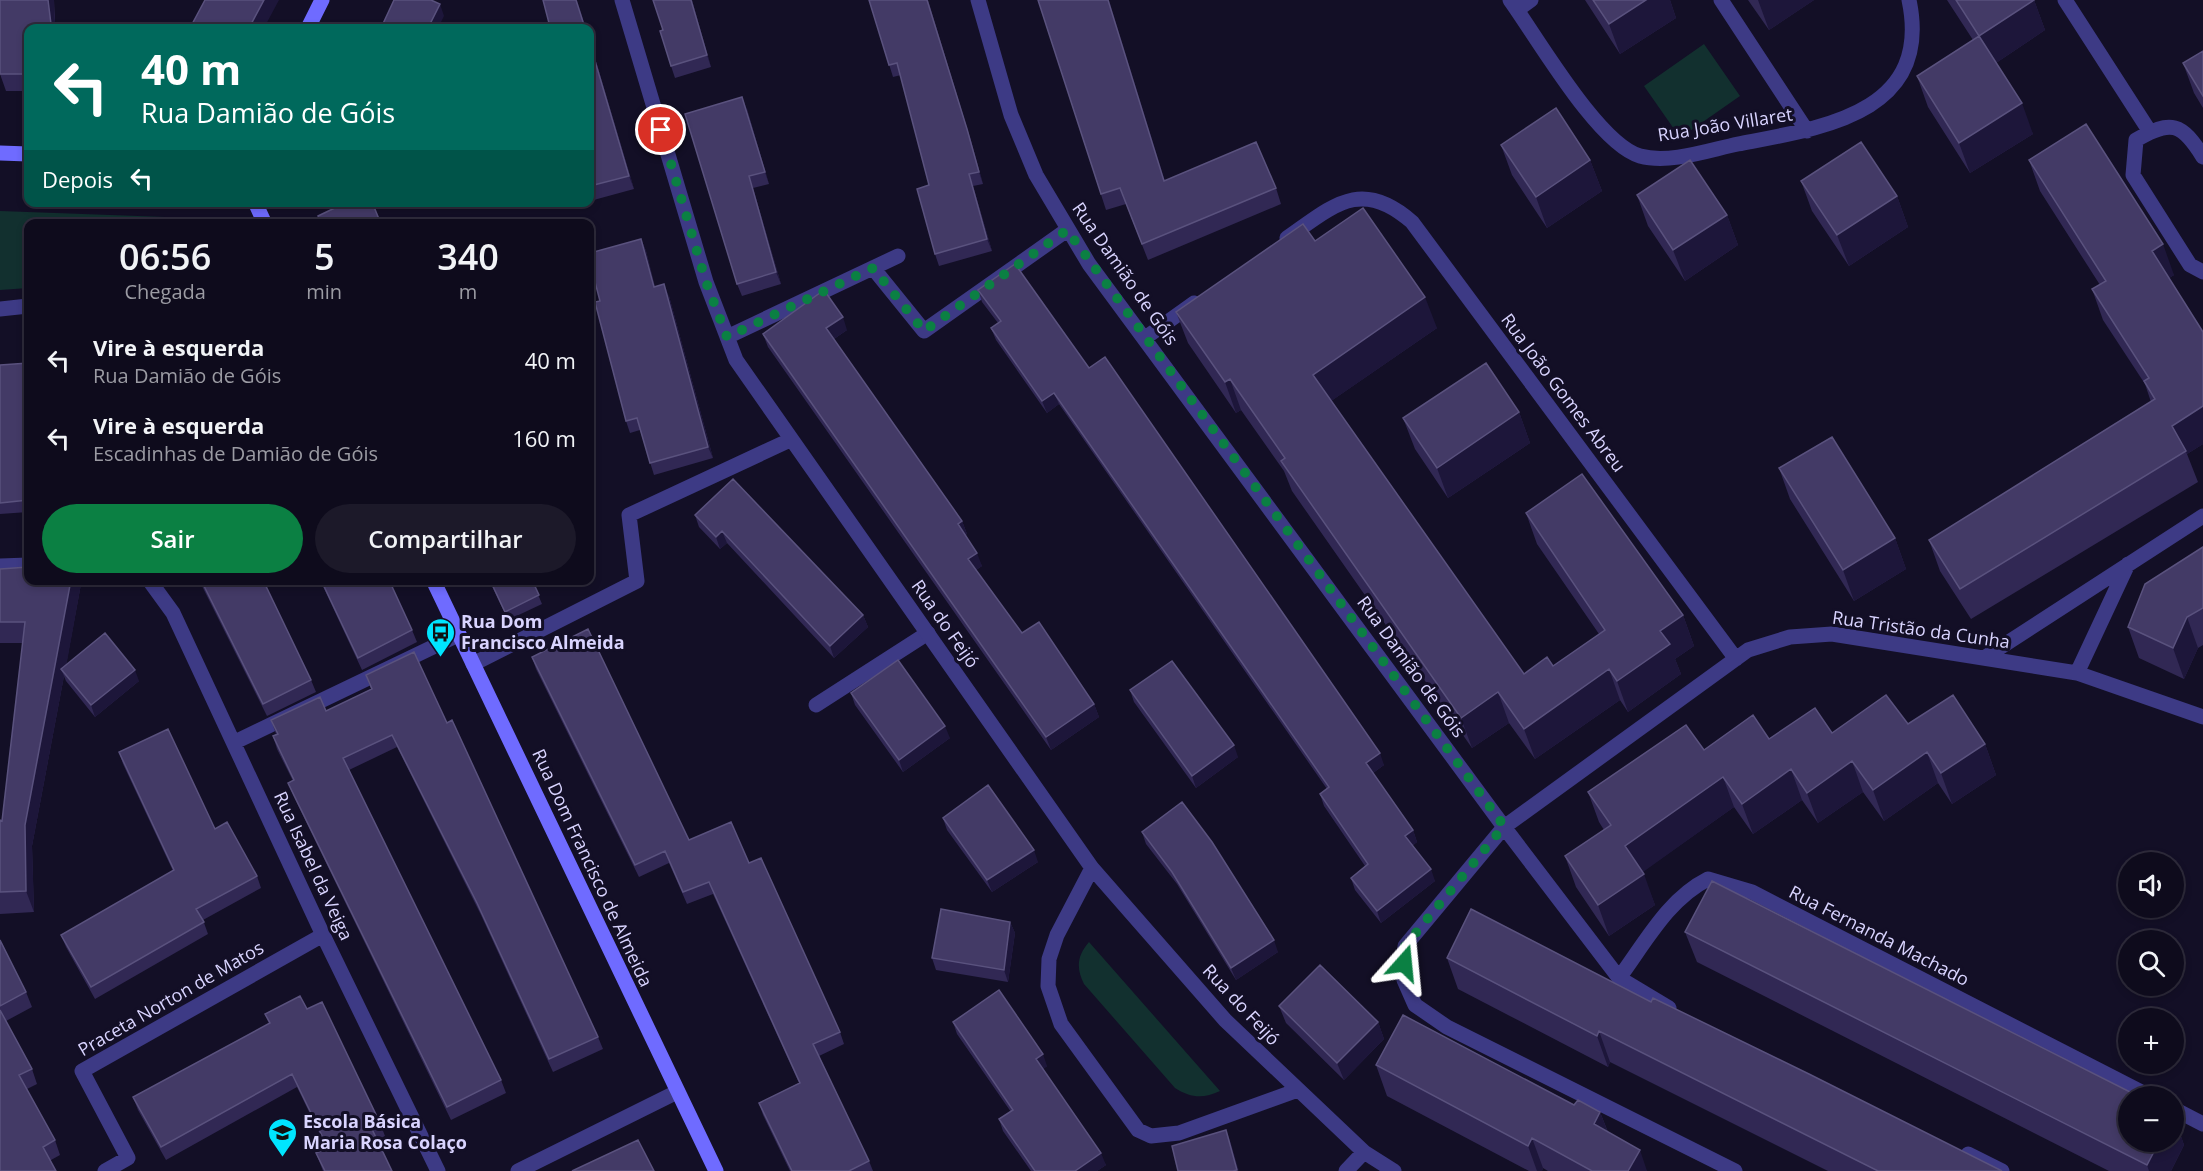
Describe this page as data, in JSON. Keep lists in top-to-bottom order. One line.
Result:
{"streets":{"main road":["Rua Dom Francisco de Almeida"],"street":["Rua João Villaret","Rua Damião de Góis","Rua João Gomes Abreu","Rua do Feijó","Rua Tristão da Cunha","Rua Isabel da Veiga","Rua Fernanda Machado","Praceta Norton de Matos"]},"crossings":[["Rua Damião de Góis","Rua Tristão da Cunha"],["Rua Damião de Góis","Rua Fernanda Machado"],["Rua João Gomes Abreu","Rua Tristão da Cunha"],["Rua Isabel da Veiga","Praceta Norton de Matos"]],"places":{"bus stop":["Rua Dom Francisco Almeida"],"school or university":["Escola Básica Maria Rosa Colaço"]},"page":{"turn":["40 m","Rua Damião de Góis"],"then":"Depois","eta":["06:56","Chegada","5","min","340","m"],"list":[{"name":"Vire à esquerda","note":"Rua Damião de Góis","value":"40 m"},{"name":"Vire à esquerda","note":"Escadinhas de Damião de Góis","value":"160 m"}],"buttons":["Sair","Compartilhar"],"map_buttons":["+","−"]}}
